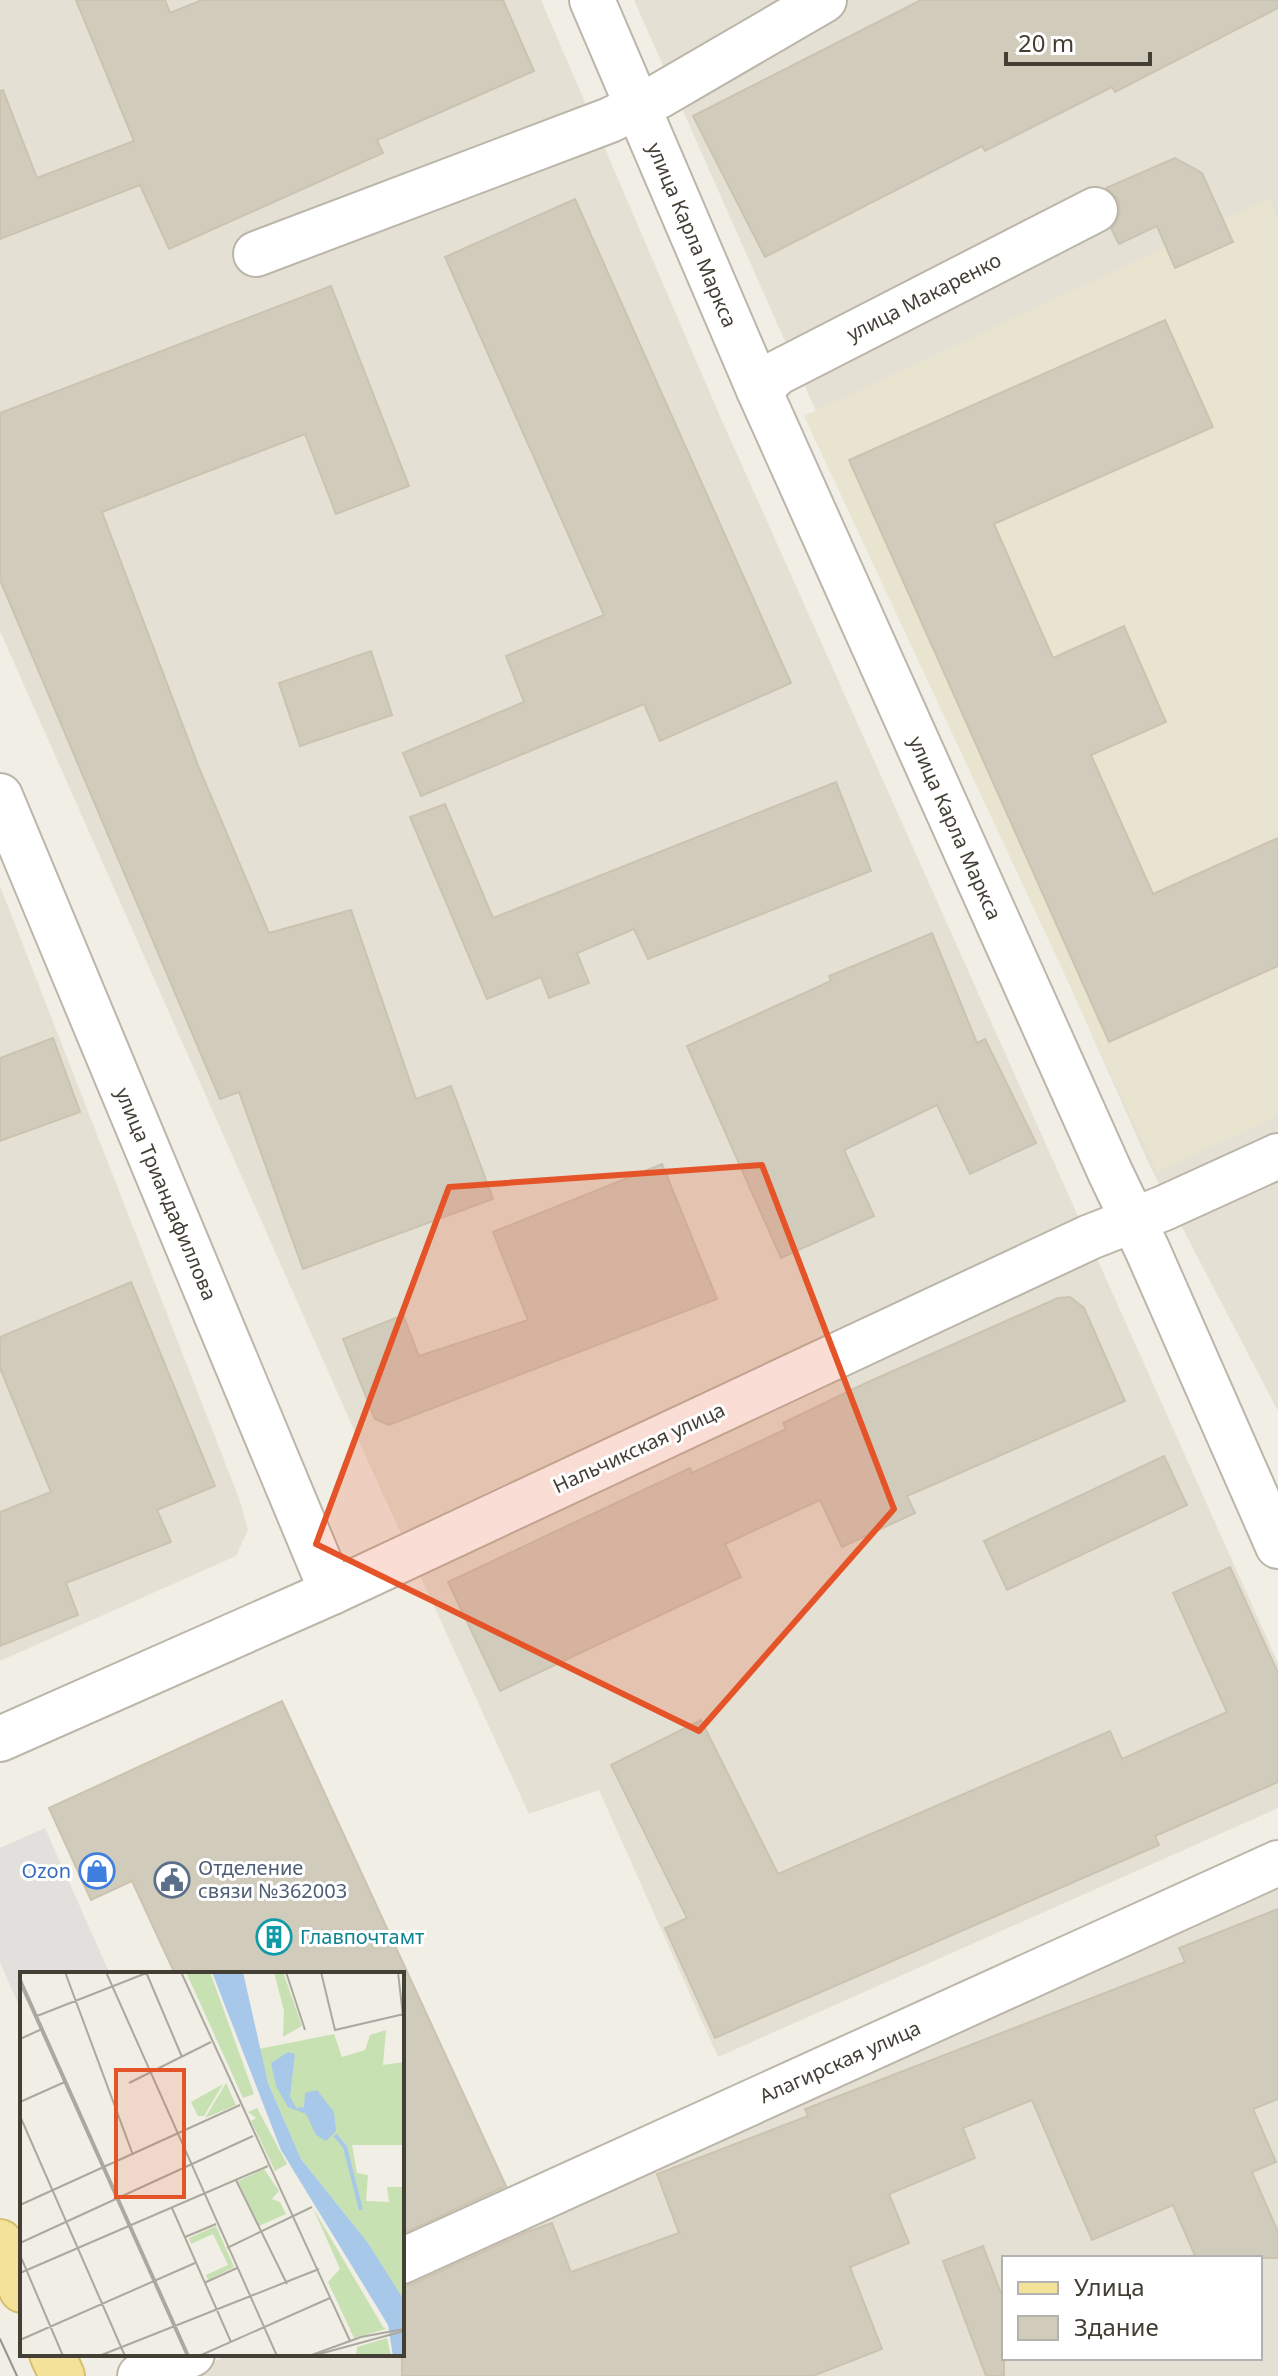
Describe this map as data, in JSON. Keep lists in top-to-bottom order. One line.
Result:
{"streets":{"street":["улица Карла Маркса","улица Макаренко","улица Триандафиллова","Нальчикская улица","Алагирская улица"]},"crossings":[["улица Карла Маркса","улица Макаренко"],["улица Карла Маркса","Нальчикская улица"],["улица Триандафиллова","Нальчикская улица"]],"places":{"shop":["Ozon"],"public building":["Отделение связи №362003"],"building":["Главпочтамт"]},"legend":["Улица","Здание"],"scale_bar":"20 m"}
